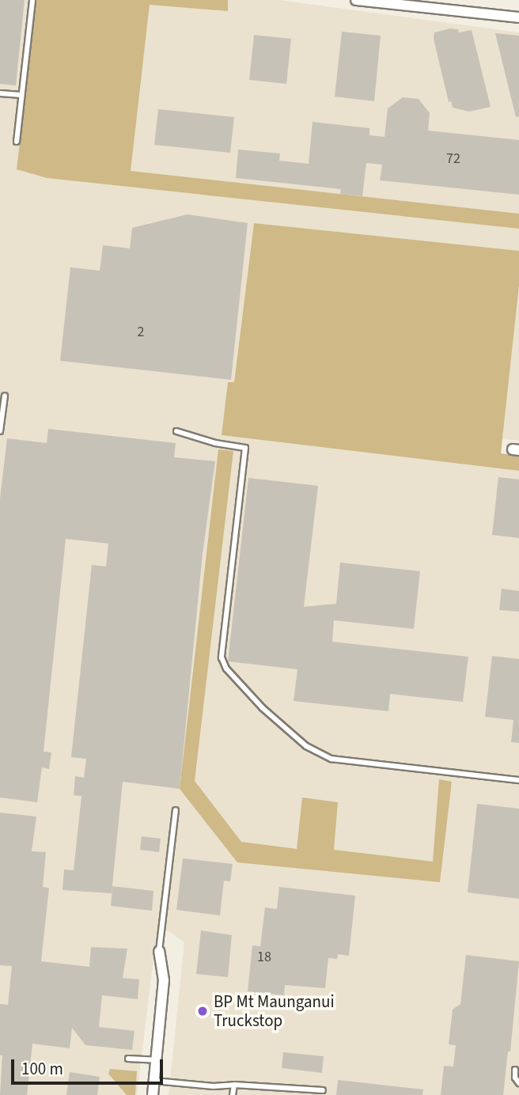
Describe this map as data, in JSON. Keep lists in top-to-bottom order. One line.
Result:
{"places":["BP Mt Maunganui Truckstop"],"house_numbers":["72","2","18"],"scale_bar":"100 m"}
